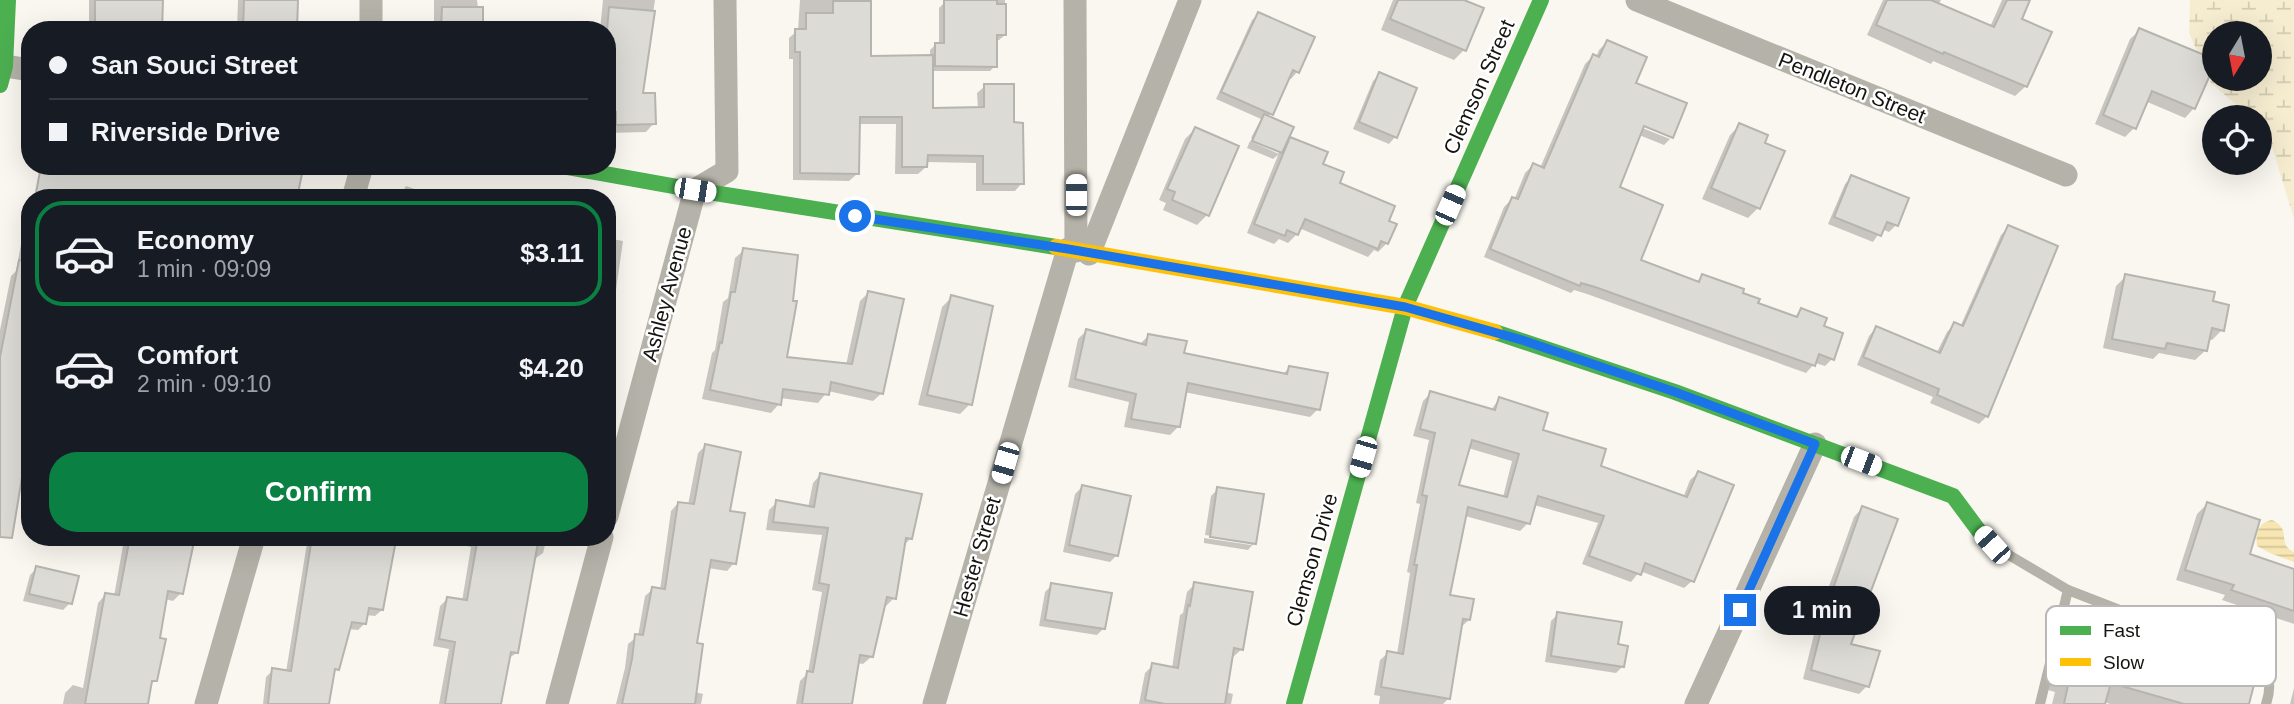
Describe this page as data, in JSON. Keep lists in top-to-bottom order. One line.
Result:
{"streets":{"street":["Clemson Street","Pendleton Street","Ashley Avenue","Hester Street","Clemson Drive"]},"crossings":[["Clemson Street","Clemson Drive"]],"legend":["Fast","Slow"],"north":"bottom","page":{"banner":["San Souci Street","Riverside Drive"],"list":[{"name":"Economy","note":"1 min · 09:09","value":"$3.11"},{"name":"Comfort","note":"2 min · 09:10","value":"$4.20"}],"buttons":"Confirm","bubble":"1 min"}}
